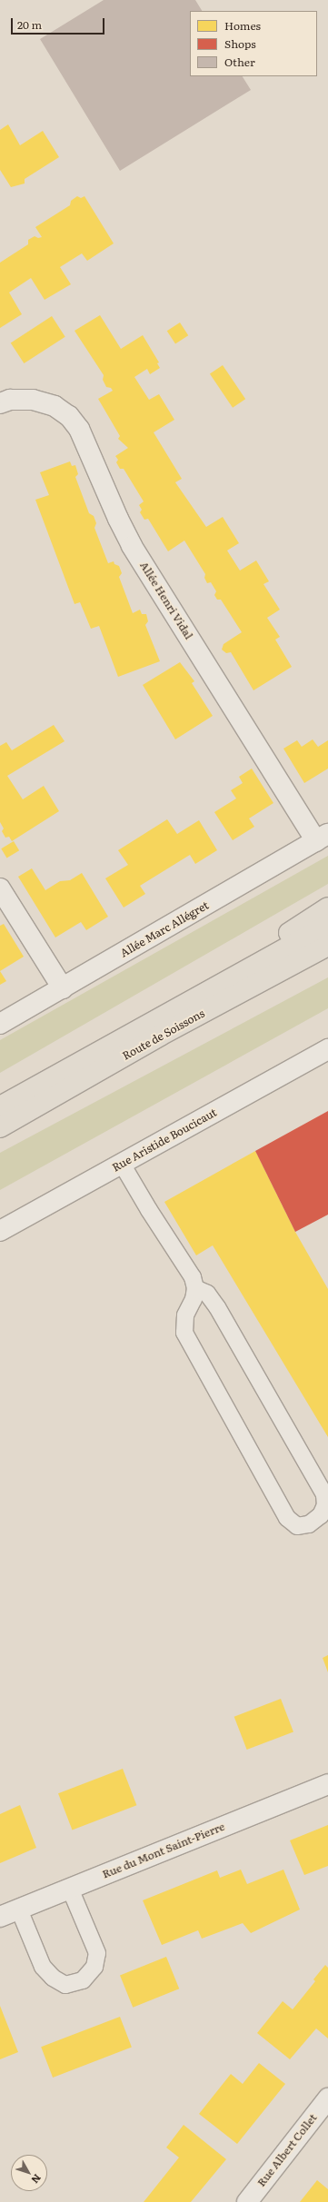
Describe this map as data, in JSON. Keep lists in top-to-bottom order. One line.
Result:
{"streets":{"main road":["Route de Soissons"],"street":["Allée Henri Vidal","Allée Marc Allégret","Rue Aristide Boucicaut","Rue du Mont Saint-Pierre","Rue Albert Collet"]},"crossings":[["Allée Henri Vidal","Allée Marc Allégret"]],"legend":["Homes","Shops","Other"],"scale_bar":"20 m","north":"bottom right"}
